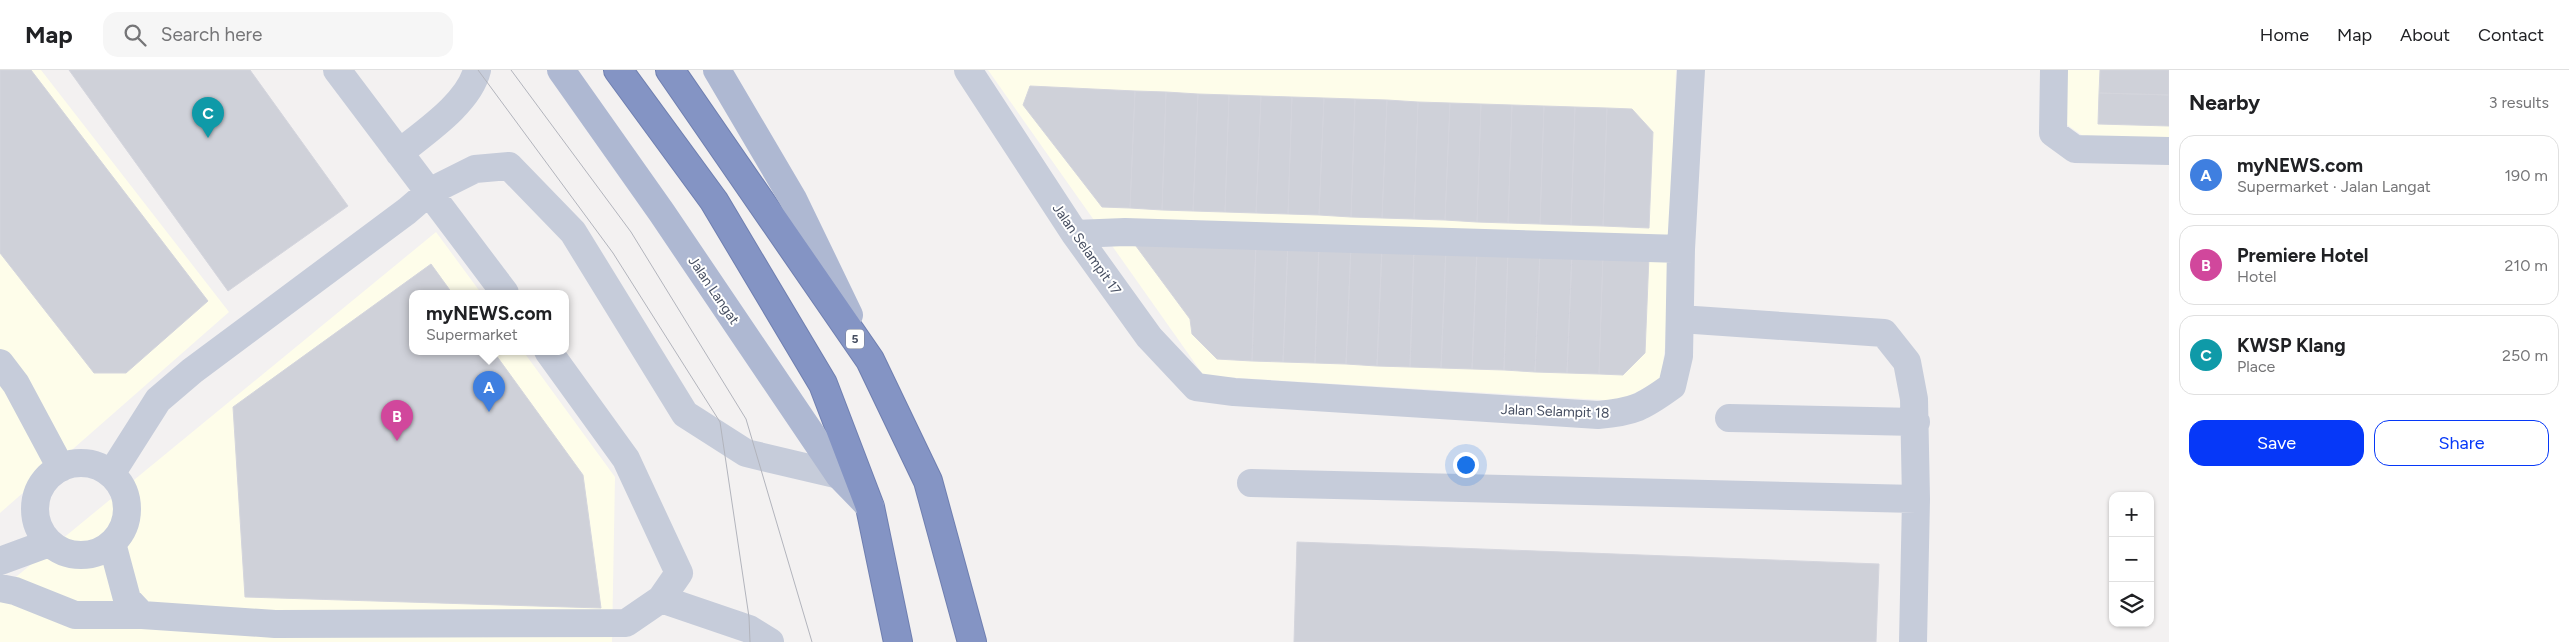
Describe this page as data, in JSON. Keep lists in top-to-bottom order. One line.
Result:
{"streets":{"highway":["5"],"main road":["Jalan Langat"],"street":["Jalan Selampit 17","Jalan Selampit 18"]},"crossings":[["Jalan Selampit 17","Jalan Selampit 18"]],"page":{"header":"Map","search":"Search here","nav":["Home","Map","About","Contact"],"heading":["Nearby","3 results"],"pins":["C","A","B"],"list":[{"mark":"A","name":"myNEWS.com","note":"Supermarket · Jalan Langat","value":"190 m"},{"mark":"B","name":"Premiere Hotel","note":"Hotel","value":"210 m"},{"mark":"C","name":"KWSP Klang","note":"Place","value":"250 m"}],"popup":["myNEWS.com","Supermarket"],"buttons":["Save","Share"],"map_buttons":["+","−"]}}
